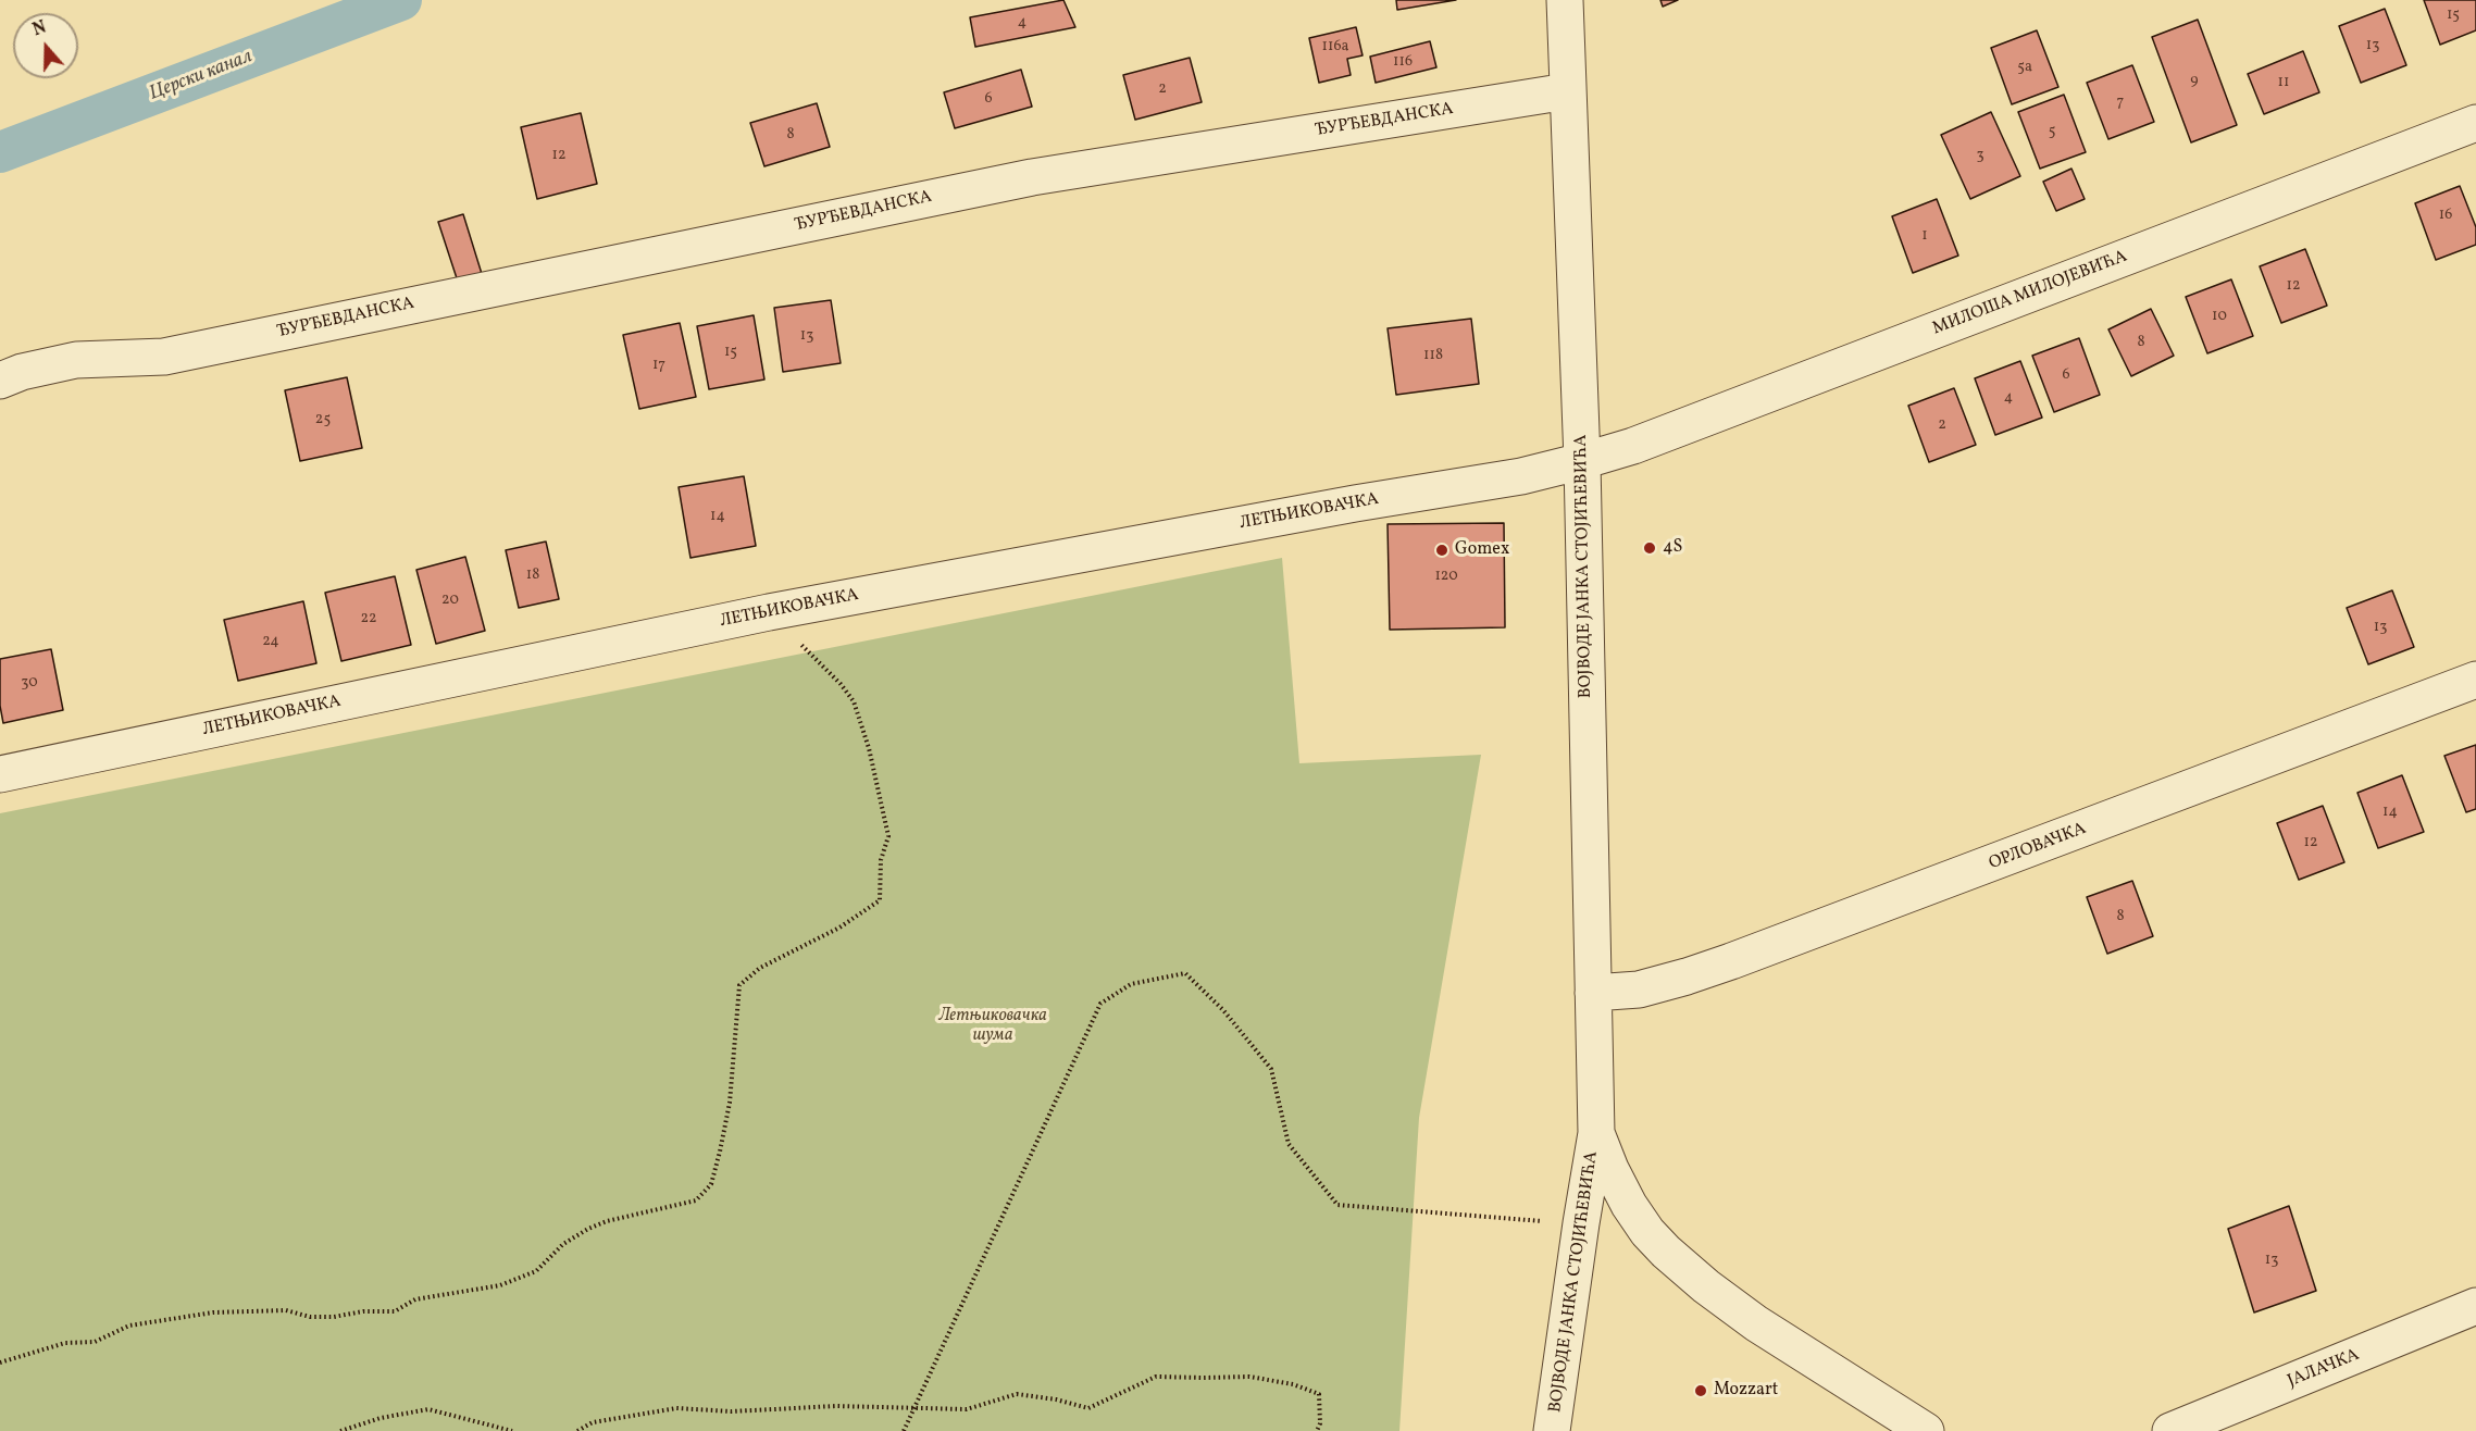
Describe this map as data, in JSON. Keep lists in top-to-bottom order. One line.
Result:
{"streets":{"street":["ЂУРЂЕВДАНСКА","МИЛОША МИЛОЈЕВИЋА","ЛЕТЊИКОВАЧКА","ВОЈВОДЕ ЈАНКА СТОЈИЋЕВИЋА","ОРЛОВАЧКА","ЈАЛАЧКА"]},"crossings":[["ЂУРЂЕВДАНСКА","ВОЈВОДЕ ЈАНКА СТОЈИЋЕВИЋА"],["МИЛОША МИЛОЈЕВИЋА","ЛЕТЊИКОВАЧКА"],["МИЛОША МИЛОЈЕВИЋА","ВОЈВОДЕ ЈАНКА СТОЈИЋЕВИЋА"],["ЛЕТЊИКОВАЧКА","ВОЈВОДЕ ЈАНКА СТОЈИЋЕВИЋА"],["ВОЈВОДЕ ЈАНКА СТОЈИЋЕВИЋА","ОРЛОВАЧКА"]],"water":["Церски канал"],"parks":["Летњиковачка шума"],"places":["4S","Gomex","Mozzart"],"house_numbers":["15","4","13","116a","116","5a","9","11","2","6","7","5","8","12","3","16","1","12","10","13","8","15","118","17","6","4","25","2","14","18","120","20","22","13","24","30","14","12","8","13"],"north":"top"}
